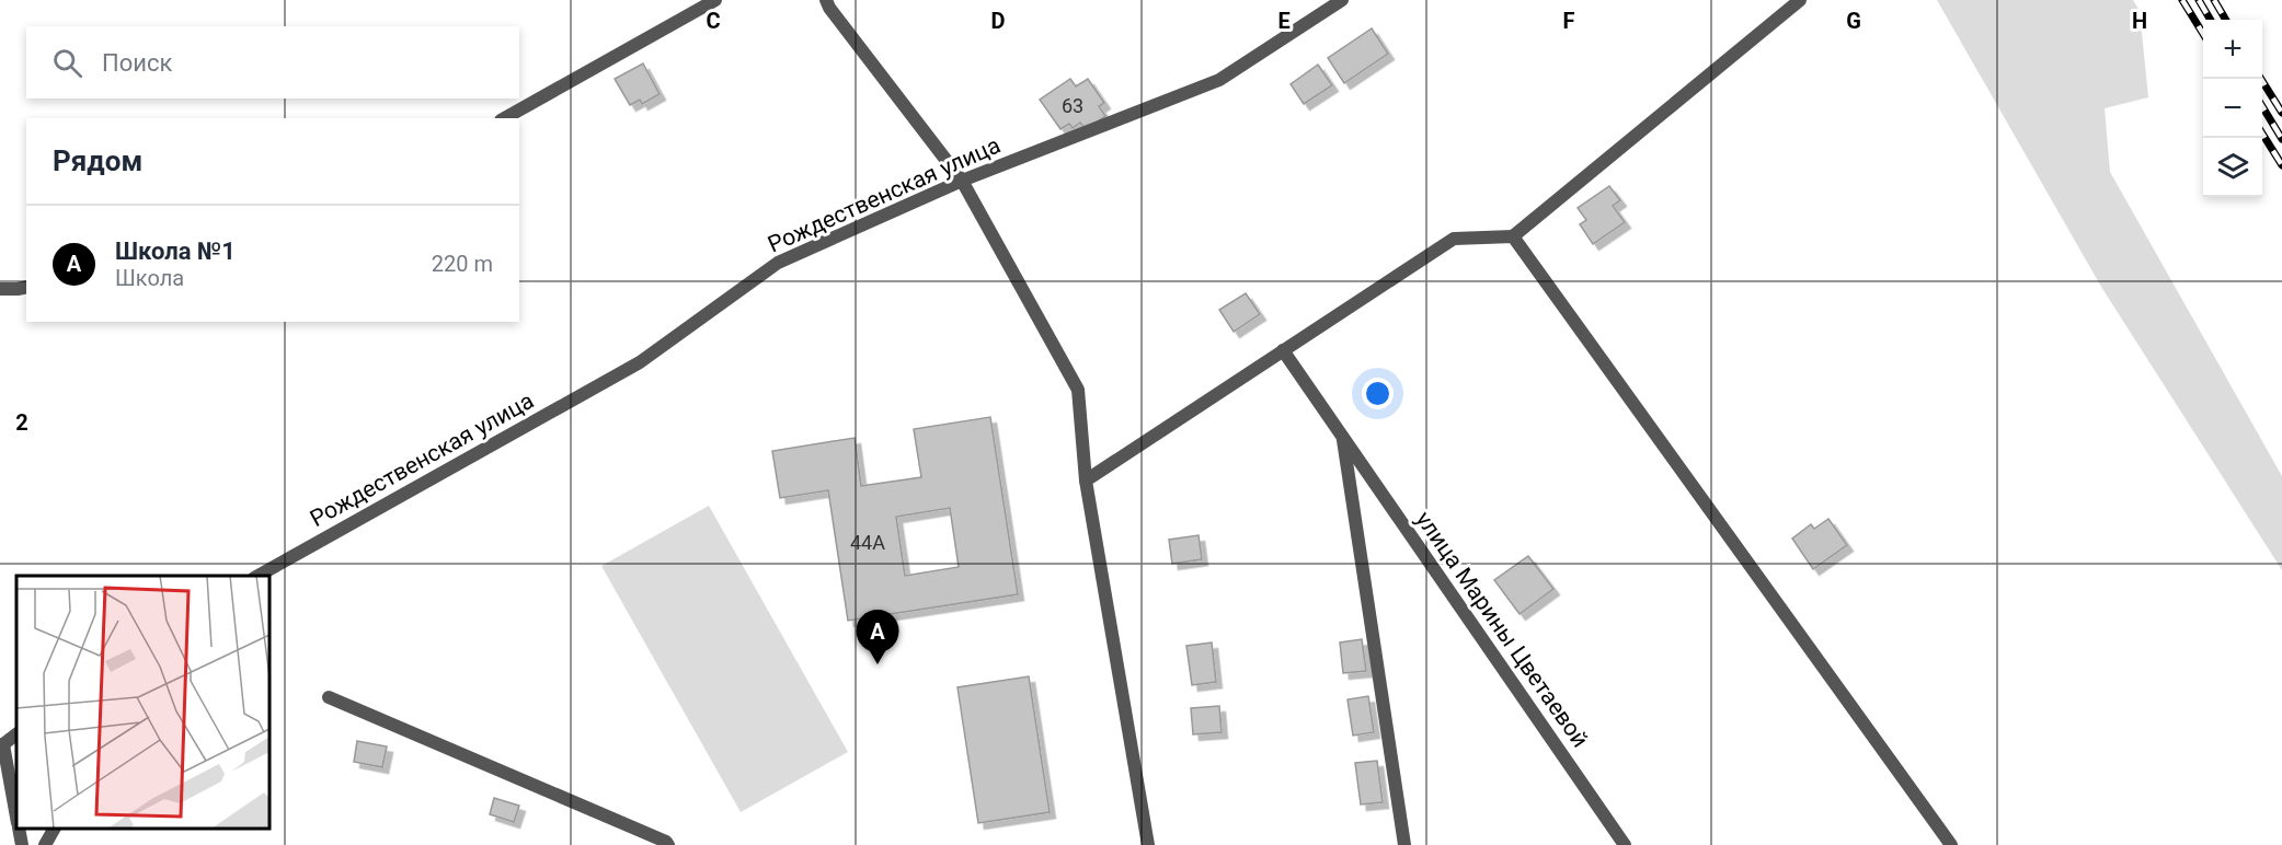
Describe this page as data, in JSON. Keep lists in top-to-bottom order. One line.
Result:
{"streets":{"street":["Рождественская улица","улица Марины Цветаевой"]},"house_numbers":["63","44А"],"page":{"map_buttons":["+","−"],"search":"Поиск","heading":"Рядом","list":[{"mark":"A","name":"Школа №1","note":"Школа","value":"220 m"}],"pins":"A"},"grid":{"columns":["C","D","E","F","G","H"],"rows":["2"]}}
